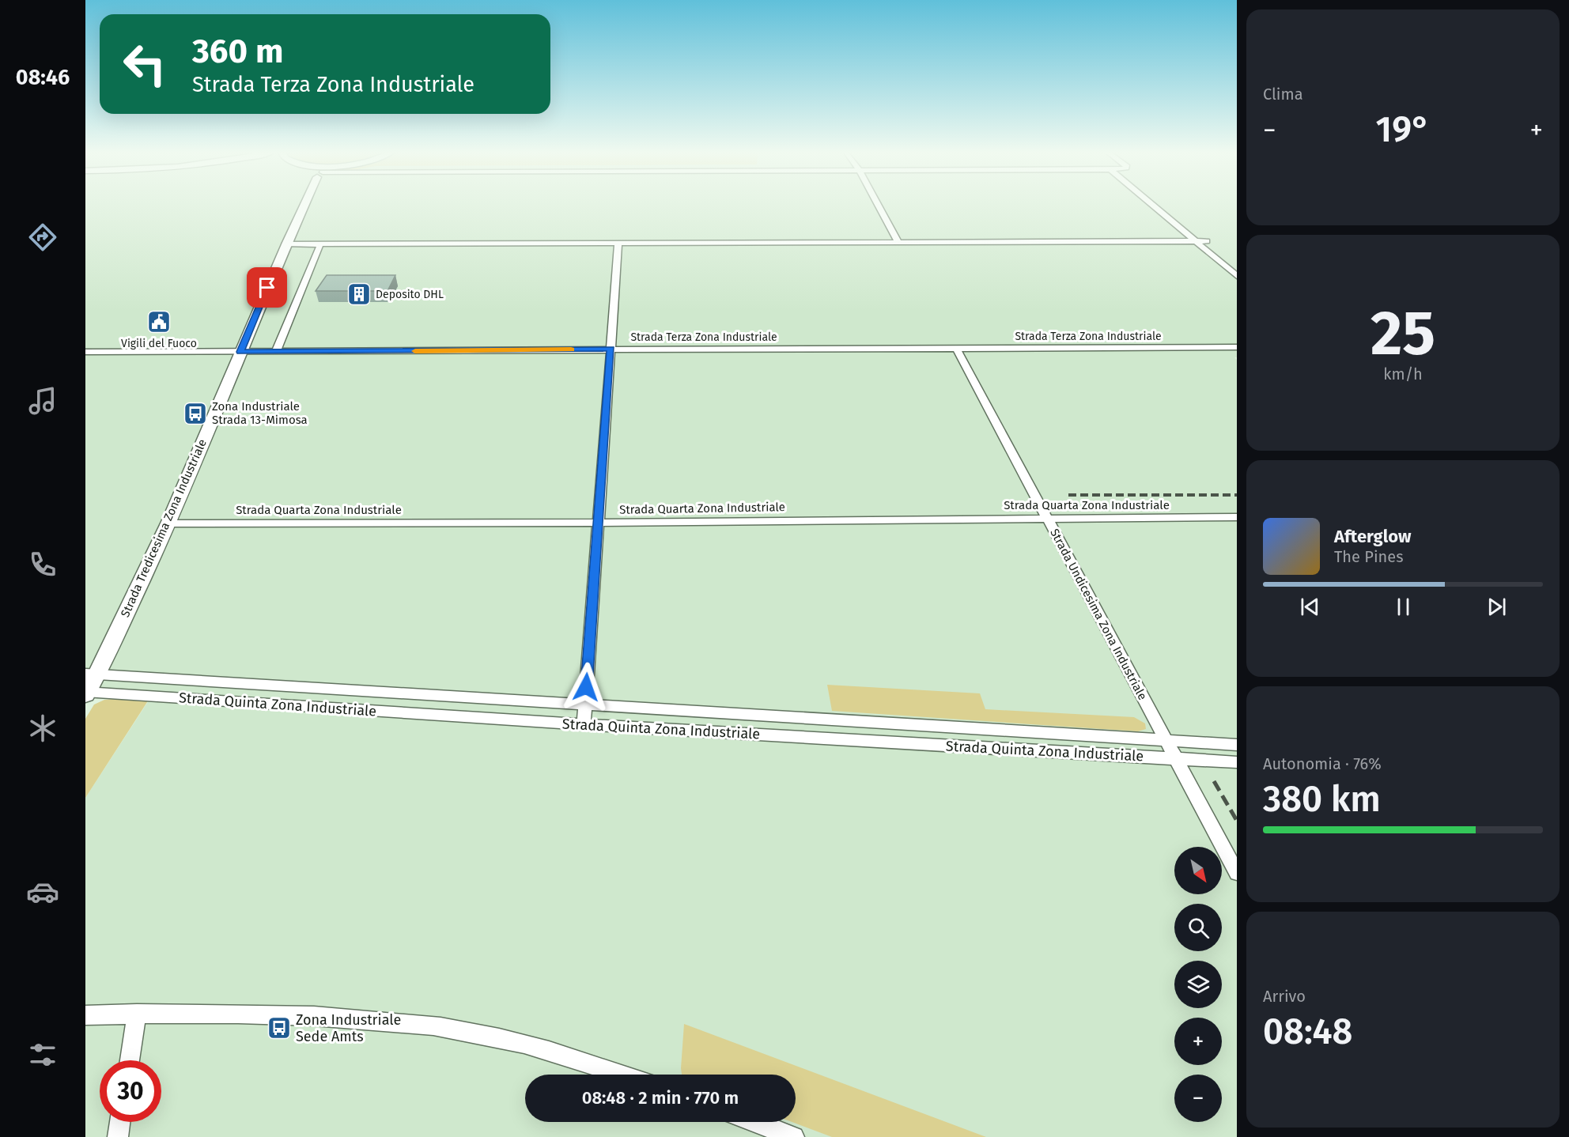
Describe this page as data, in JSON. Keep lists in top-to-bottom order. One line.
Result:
{"streets":{"main road":["Strada Tredicesima Zona Industriale"],"street":["Strada Terza Zona Industriale","Strada Quarta Zona Industriale","Strada Undicesima Zona Industriale","Strada Quinta Zona Industriale"]},"crossings":[["Strada Terza Zona Industriale","Strada Tredicesima Zona Industriale"],["Strada Terza Zona Industriale","Strada Undicesima Zona Industriale"],["Strada Quarta Zona Industriale","Strada Tredicesima Zona Industriale"],["Strada Quarta Zona Industriale","Strada Undicesima Zona Industriale"],["Strada Tredicesima Zona Industriale","Strada Quinta Zona Industriale"],["Strada Undicesima Zona Industriale","Strada Quinta Zona Industriale"]],"places":{"building":["Deposito DHL"],"public building":["Vigili del Fuoco"],"bus stop":["Zona Industriale Strada 13-Mimosa","Zona Industriale Sede Amts"]},"north":"bottom right","page":{"tabs":"08:46","tile":["Clima",["25","km/h"],["Autonomia · 76%","380 km"],["Arrivo","08:48"]],"turn":["360 m","Strada Terza Zona Industriale"],"heat":["−","19°","+"],"song":["Afterglow","The Pines"],"map_buttons":["+","−"],"limit":"30","trip":"08:48 · 2 min · 770 m"}}
